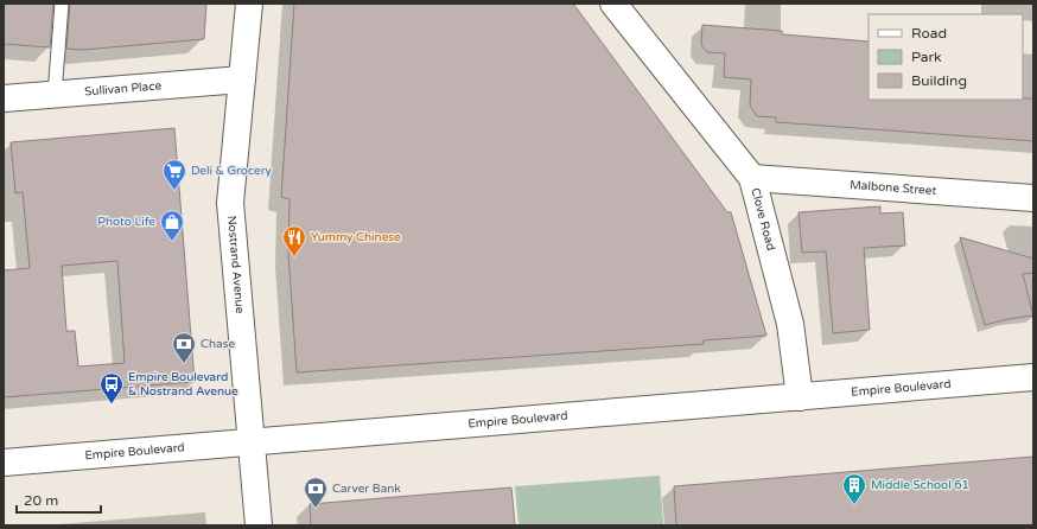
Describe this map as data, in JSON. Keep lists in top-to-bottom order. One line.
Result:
{"streets":{"main road":["Sullivan Place","Malbone Street","Clove Road","Nostrand Avenue","Empire Boulevard"]},"crossings":[["Sullivan Place","Nostrand Avenue"],["Malbone Street","Clove Road"],["Clove Road","Empire Boulevard"],["Nostrand Avenue","Empire Boulevard"]],"places":{"supermarket":["Deli & Grocery"],"shop":["Photo Life"],"restaurant":["Yummy Chinese"],"bank":["Chase","Carver Bank"],"bus stop":["Empire Boulevard & Nostrand Avenue"],"building":["Middle School 61"]},"legend":["Road","Park","Building"],"scale_bar":"20 m"}
